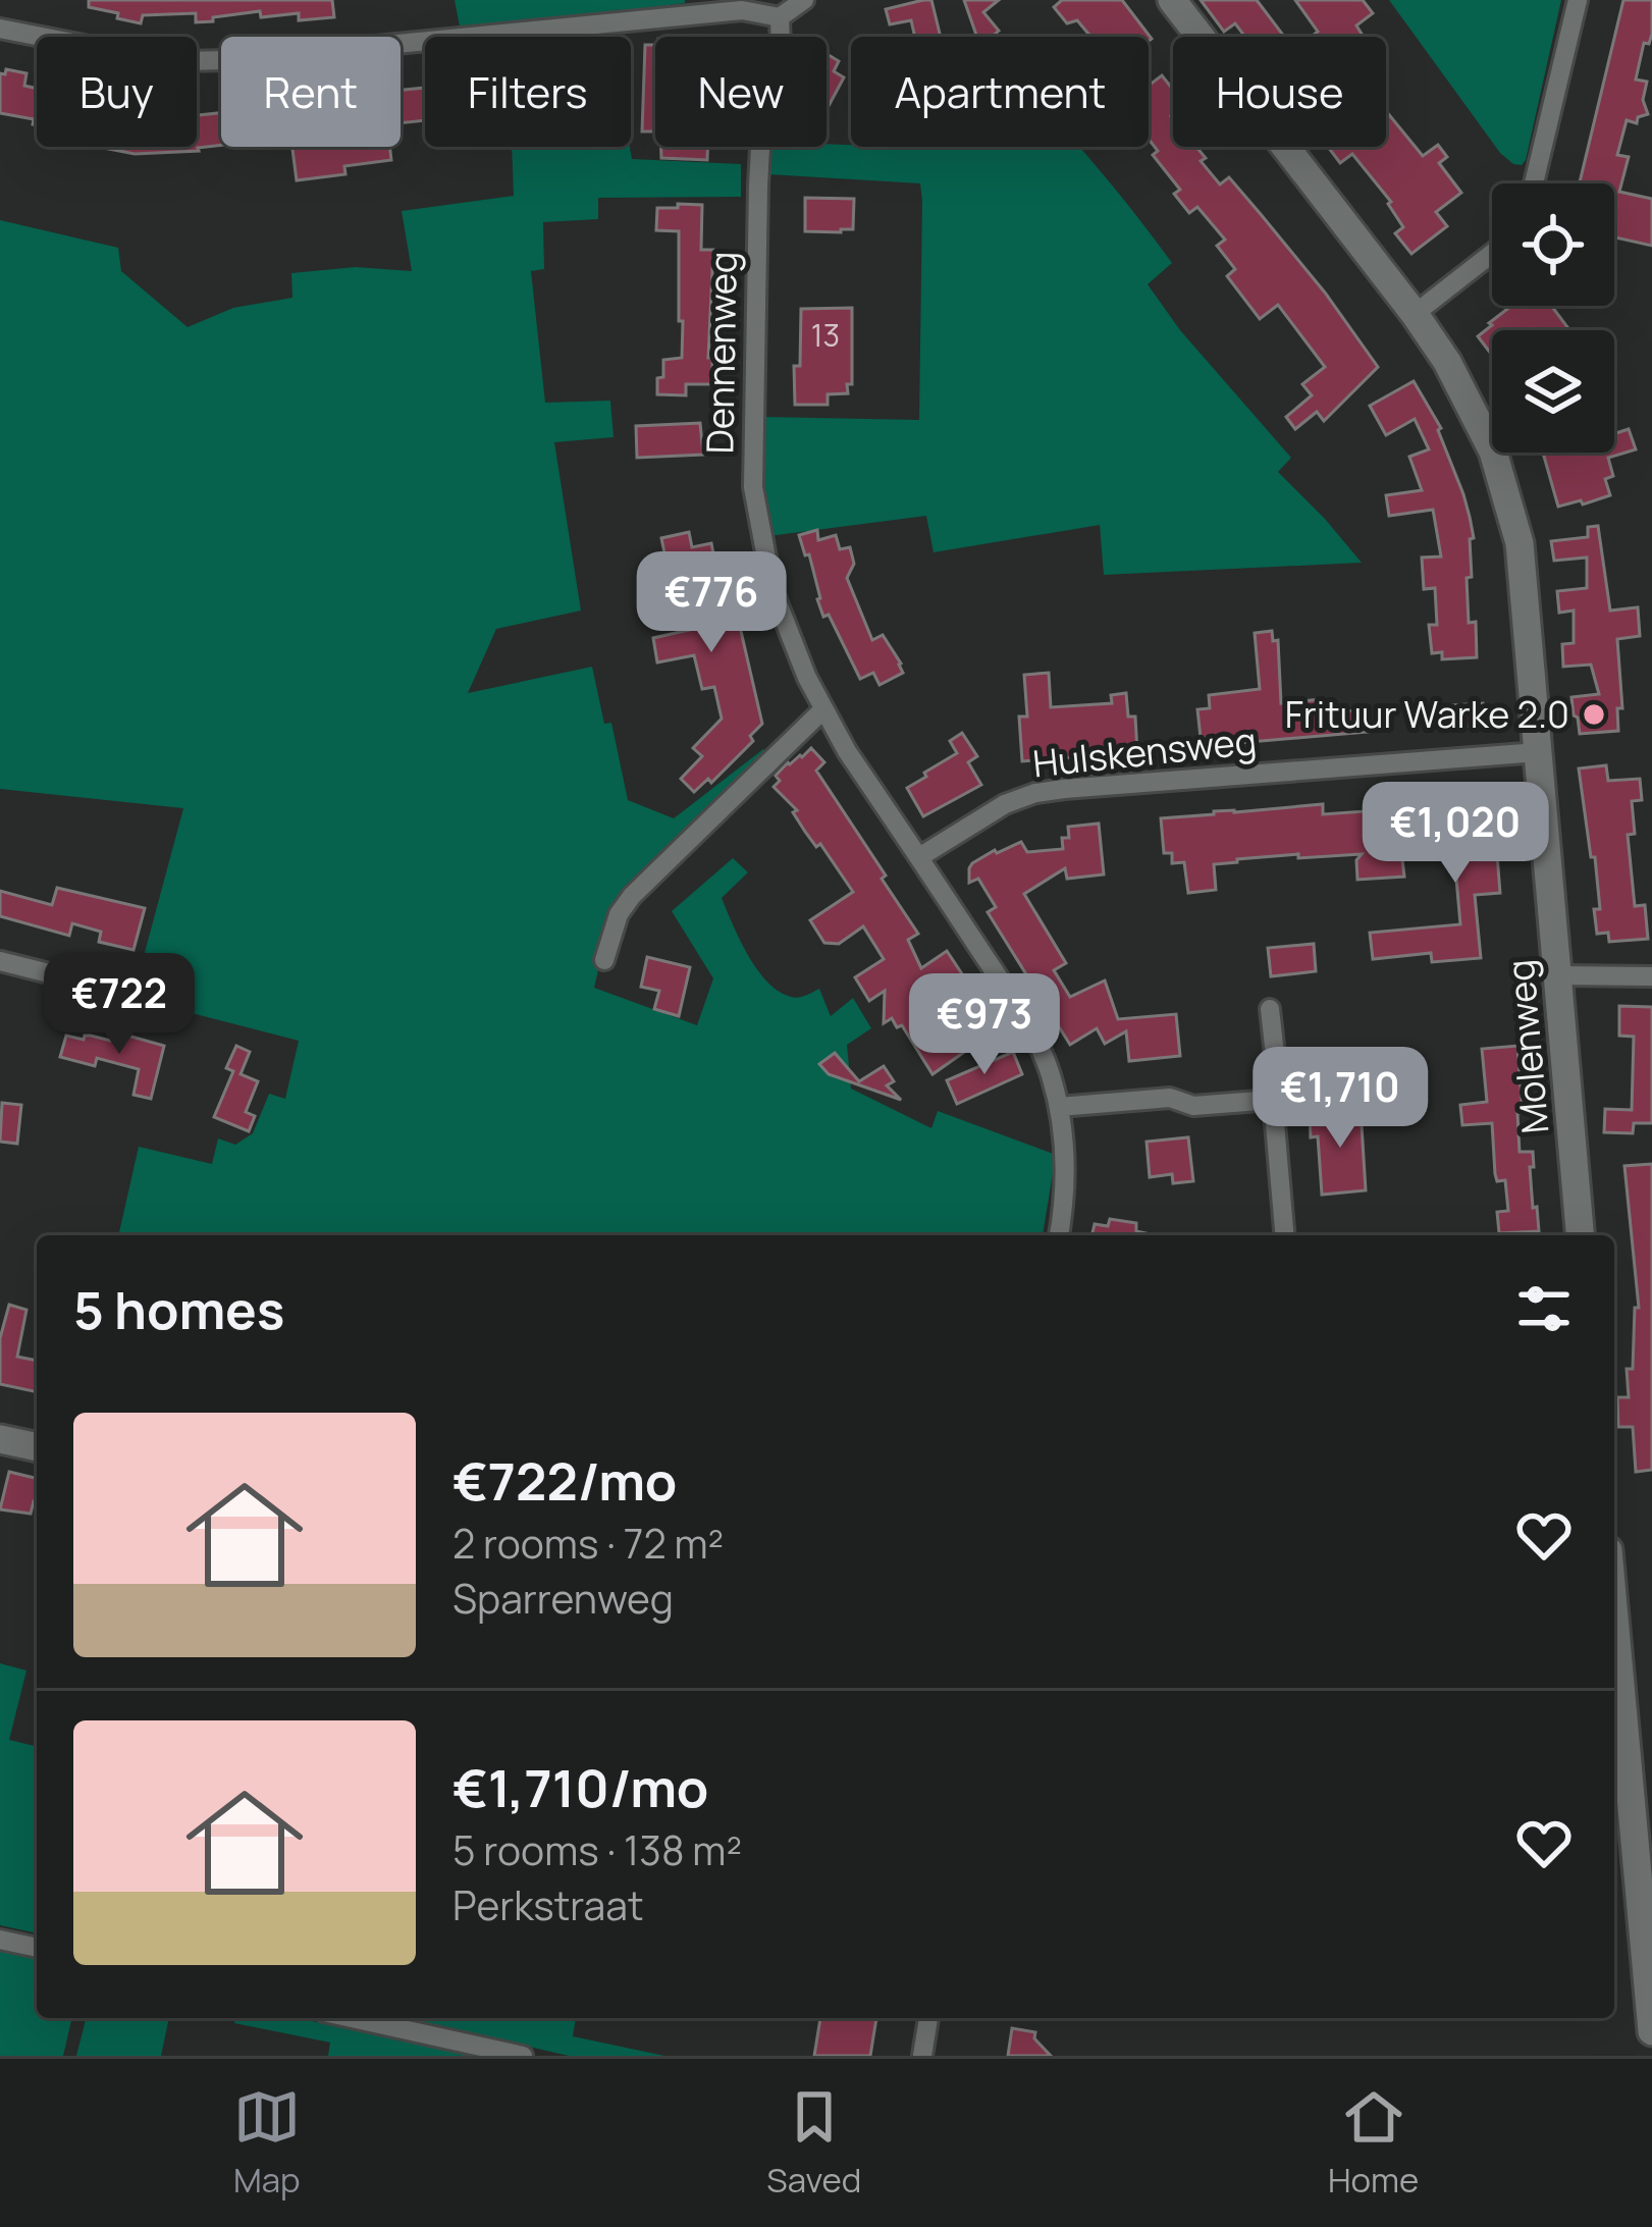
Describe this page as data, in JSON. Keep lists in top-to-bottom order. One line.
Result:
{"streets":{"street":["Dennenweg","Hulskensweg","Molenweg"]},"crossings":[["Dennenweg","Hulskensweg"],["Hulskensweg","Molenweg"]],"places":["Frituur Warke 2.0"],"house_numbers":["13"],"page":{"chip":["Buy","Rent","Filters","New","Apartment","House"],"price":["€776","€1,020","€722","€973","€1,710"],"heading":"5 homes","list":[{"name":"€722/mo","note":"2 rooms · 72 m² · Sparrenweg"},{"name":"€1,710/mo","note":"5 rooms · 138 m² · Perkstraat"}],"tabs":["Map","Saved","Home"]}}
